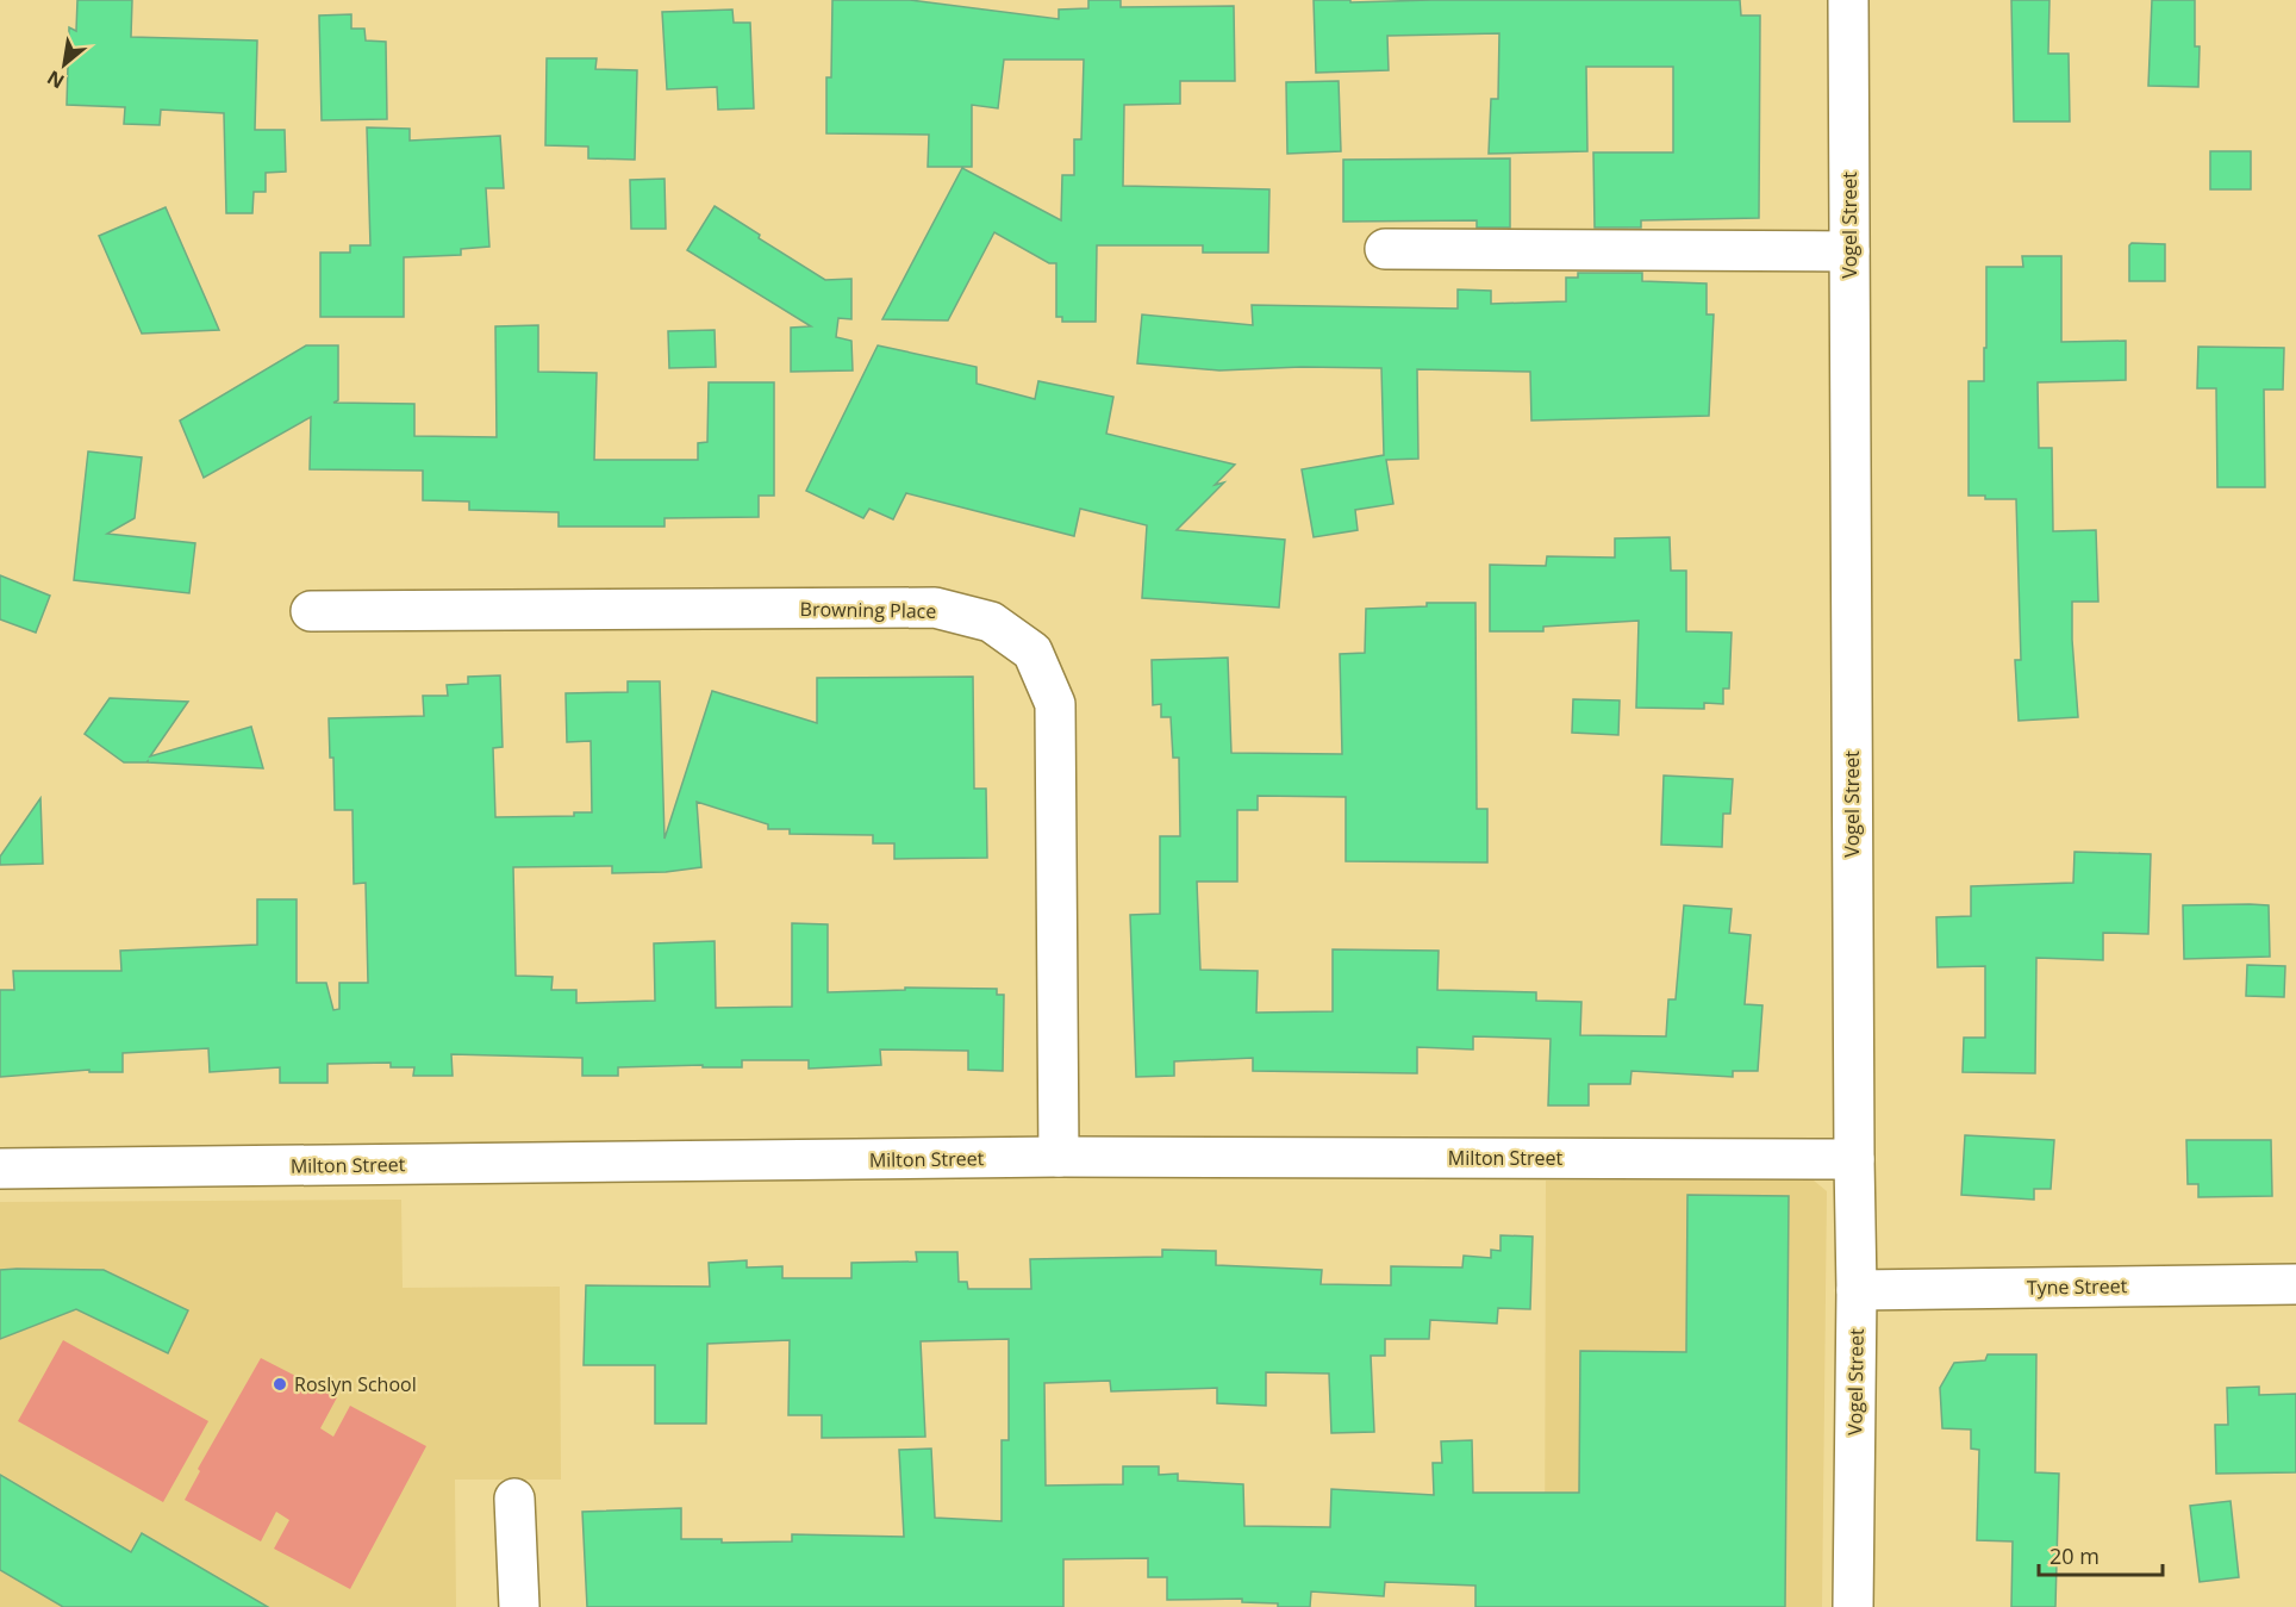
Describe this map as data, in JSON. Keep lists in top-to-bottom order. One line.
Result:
{"streets":{"street":["Vogel Street","Browning Place","Milton Street","Tyne Street"]},"crossings":[["Vogel Street","Milton Street"],["Vogel Street","Tyne Street"],["Browning Place","Milton Street"]],"places":["Roslyn School"],"scale_bar":"20 m","north":"bottom left"}
